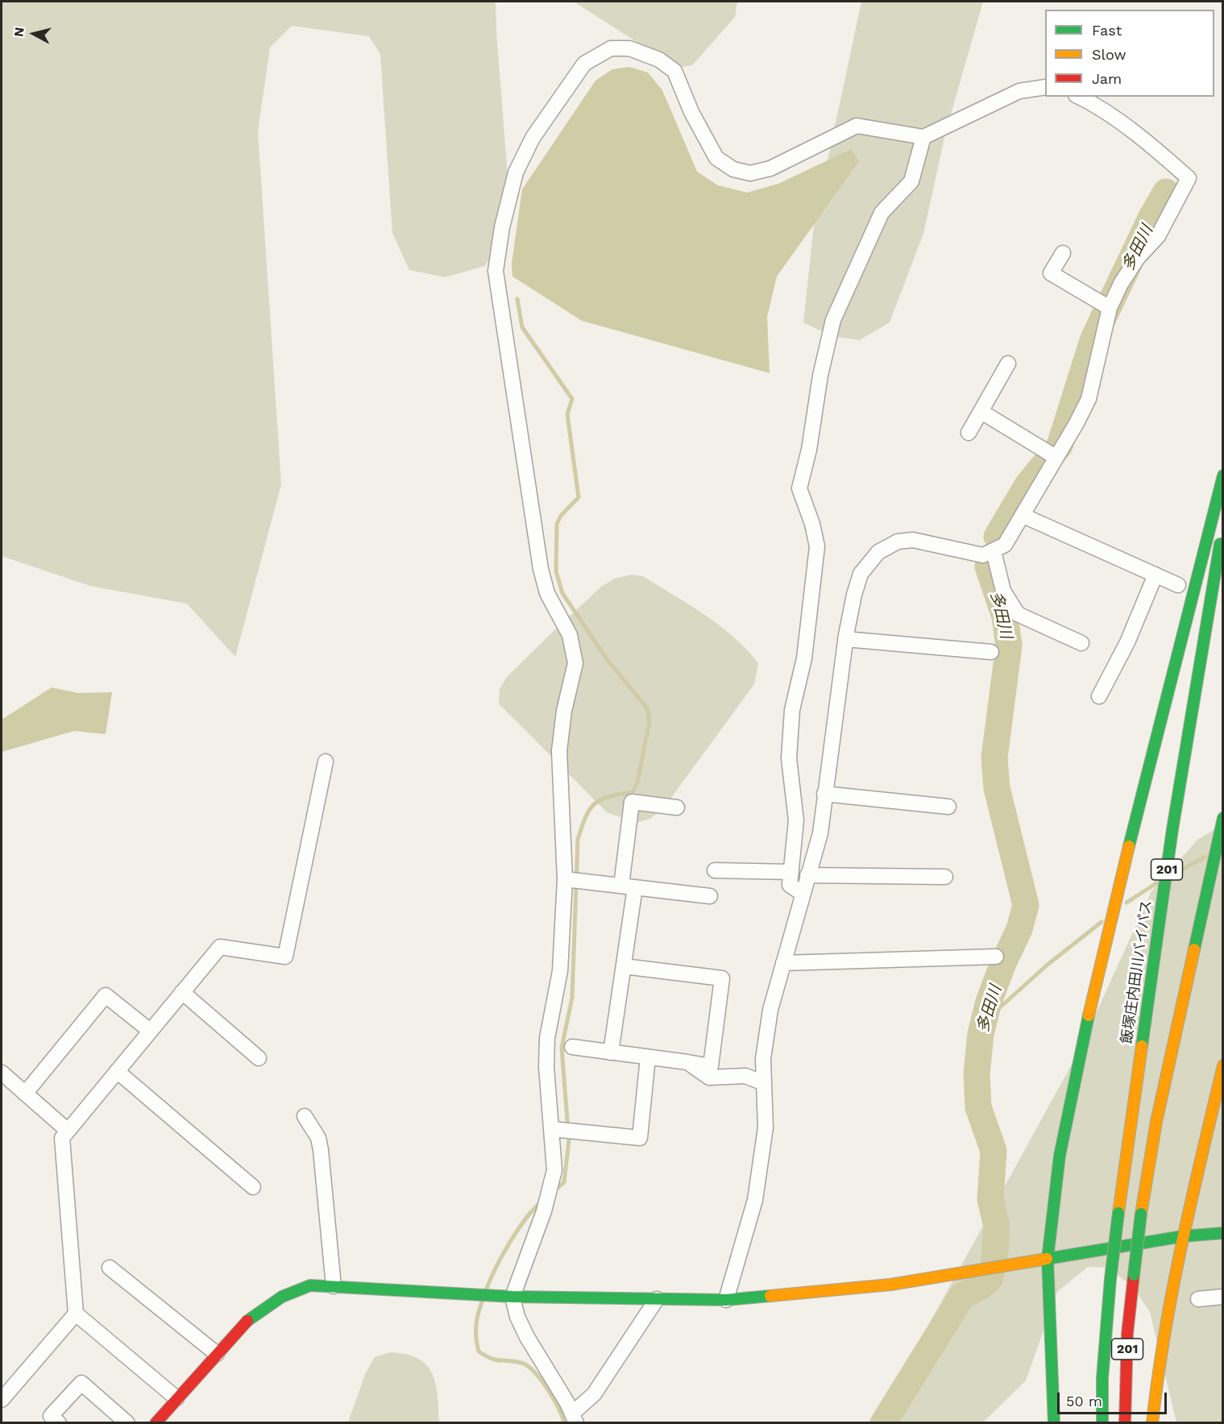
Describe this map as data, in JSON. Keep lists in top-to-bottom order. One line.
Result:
{"streets":{"main road":["201","飯塚庄内田川バイパス"]},"water":["多田川"],"legend":["Fast","Slow","Jam"],"scale_bar":"50 m","north":"left"}
